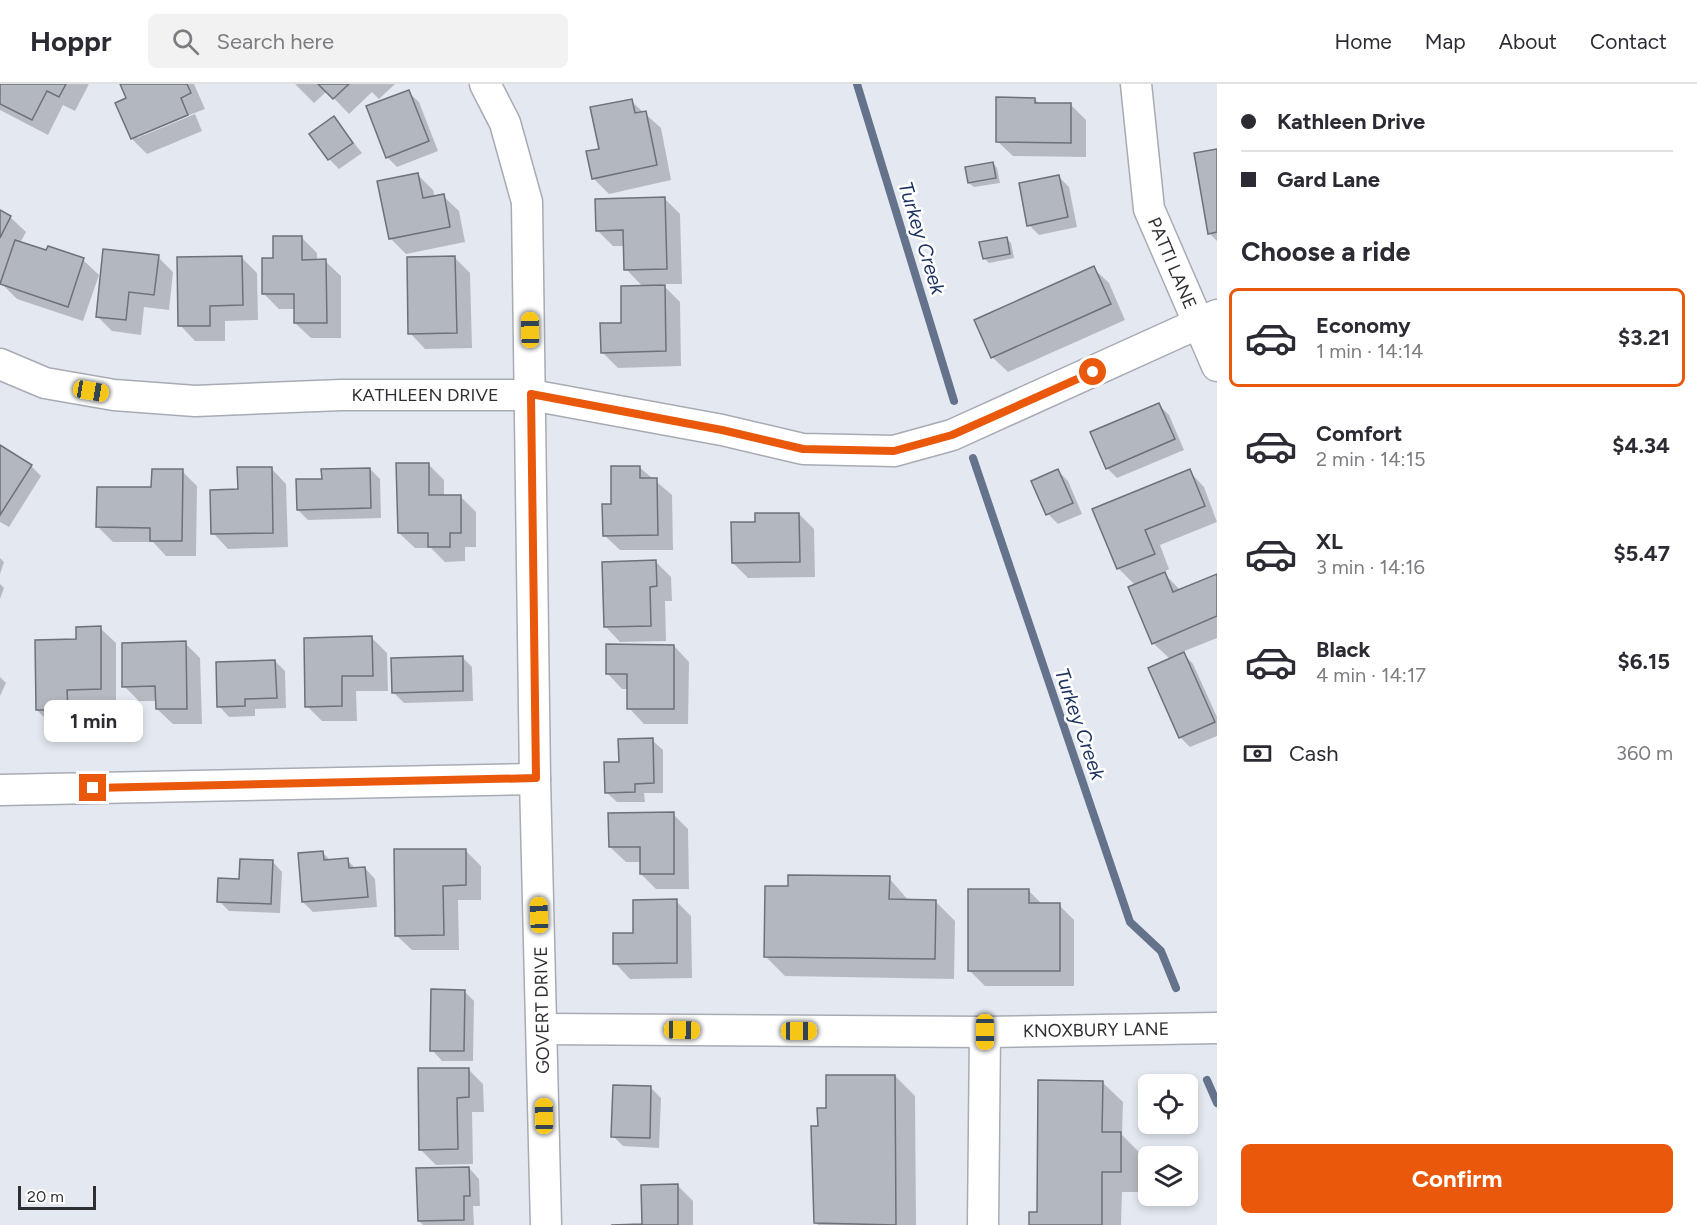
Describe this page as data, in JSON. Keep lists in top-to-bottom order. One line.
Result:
{"streets":{"street":["PATTI LANE","KATHLEEN DRIVE","GOVERT DRIVE","KNOXBURY LANE"]},"crossings":[["PATTI LANE","KATHLEEN DRIVE"],["KATHLEEN DRIVE","GOVERT DRIVE"],["GOVERT DRIVE","KNOXBURY LANE"]],"water":["Turkey Creek"],"scale_bar":"20 m","page":{"header":"Hoppr","search":"Search here","nav":["Home","Map","About","Contact"],"banner":["Kathleen Drive","Gard Lane"],"heading":"Choose a ride","list":[{"name":"Economy","note":"1 min · 14:14","value":"$3.21"},{"name":"Comfort","note":"2 min · 14:15","value":"$4.34"},{"name":"XL","note":"3 min · 14:16","value":"$5.47"},{"name":"Black","note":"4 min · 14:17","value":"$6.15"}],"bubble":"1 min","pay":["Cash","360 m"],"buttons":"Confirm","scale":"20 m"}}
